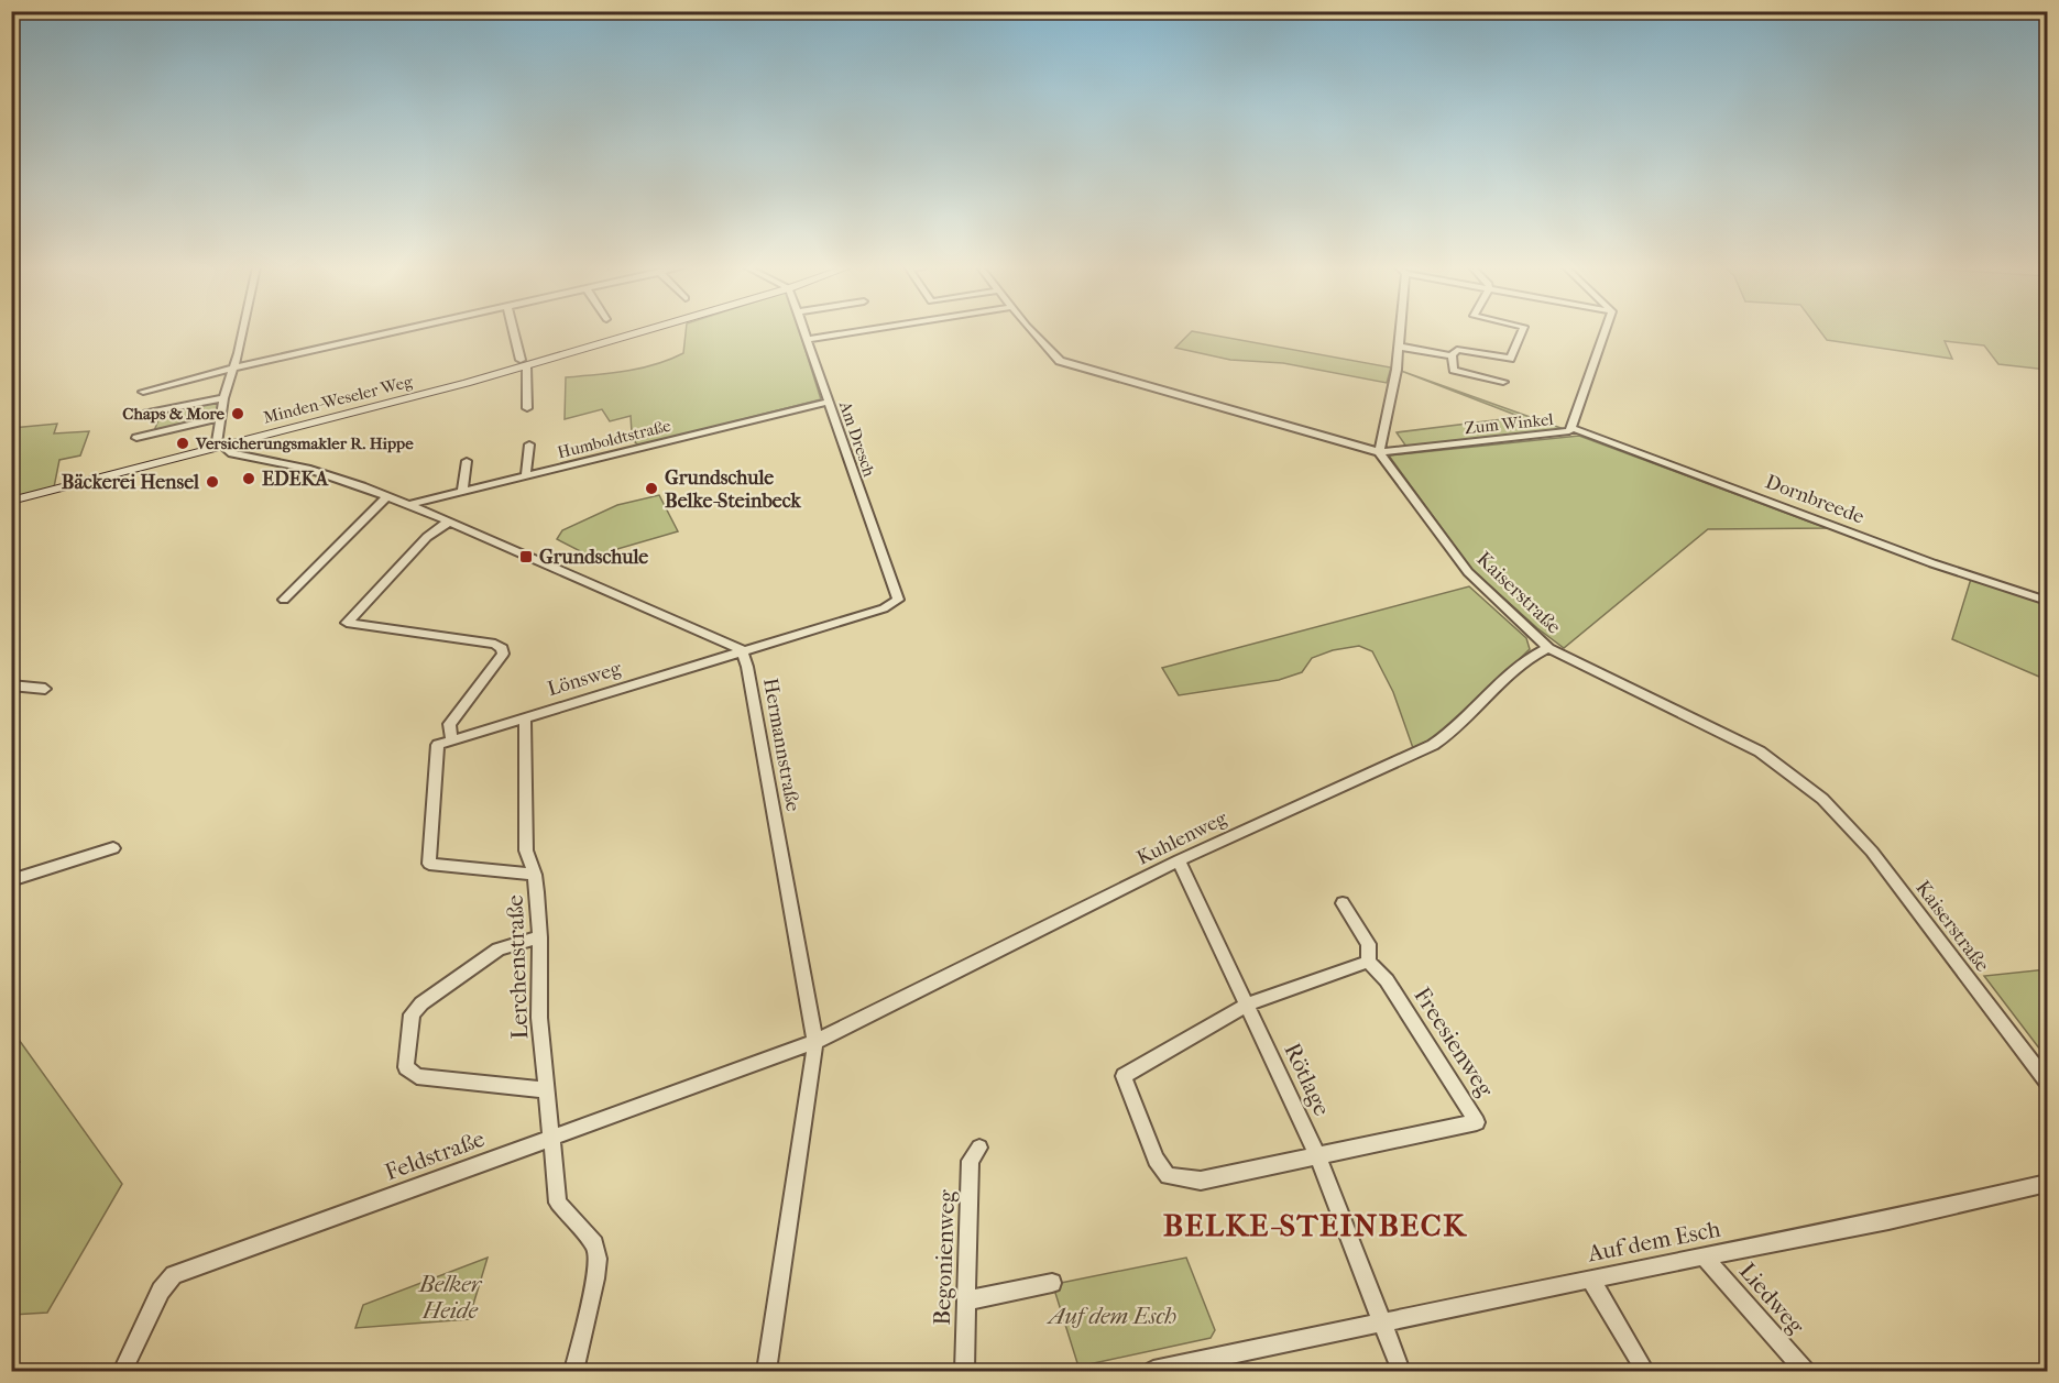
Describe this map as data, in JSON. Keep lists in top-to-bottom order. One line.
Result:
{"streets":{"street":["Minden-Weseler Weg","Zum Winkel","Humboldtstraße","Am Dresch","Dornbreede","Kaiserstraße","Lönsweg","Hermannstraße","Kuhlenweg","Lerchenstraße","Freesienweg","Rötlage","Feldstraße","Auf dem Esch","Begonienweg","Liedweg"]},"crossings":[["Zum Winkel","Dornbreede"],["Zum Winkel","Kaiserstraße"],["Humboldtstraße","Am Dresch"],["Am Dresch","Lönsweg"],["Kaiserstraße","Kuhlenweg"],["Lönsweg","Hermannstraße"],["Lönsweg","Lerchenstraße"],["Hermannstraße","Kuhlenweg"],["Hermannstraße","Feldstraße"],["Kuhlenweg","Rötlage"],["Kuhlenweg","Feldstraße"],["Lerchenstraße","Feldstraße"],["Freesienweg","Rötlage"],["Rötlage","Auf dem Esch"],["Auf dem Esch","Liedweg"]],"districts":["BELKE-STEINBECK"],"parks":["Belker Heide","Auf dem Esch"],"places":{"other":["Chaps & More","Versicherungsmakler R. Hippe","EDEKA","Bäckerei Hensel","Grundschule Belke-Steinbeck"],"transit":["Grundschule"]}}
